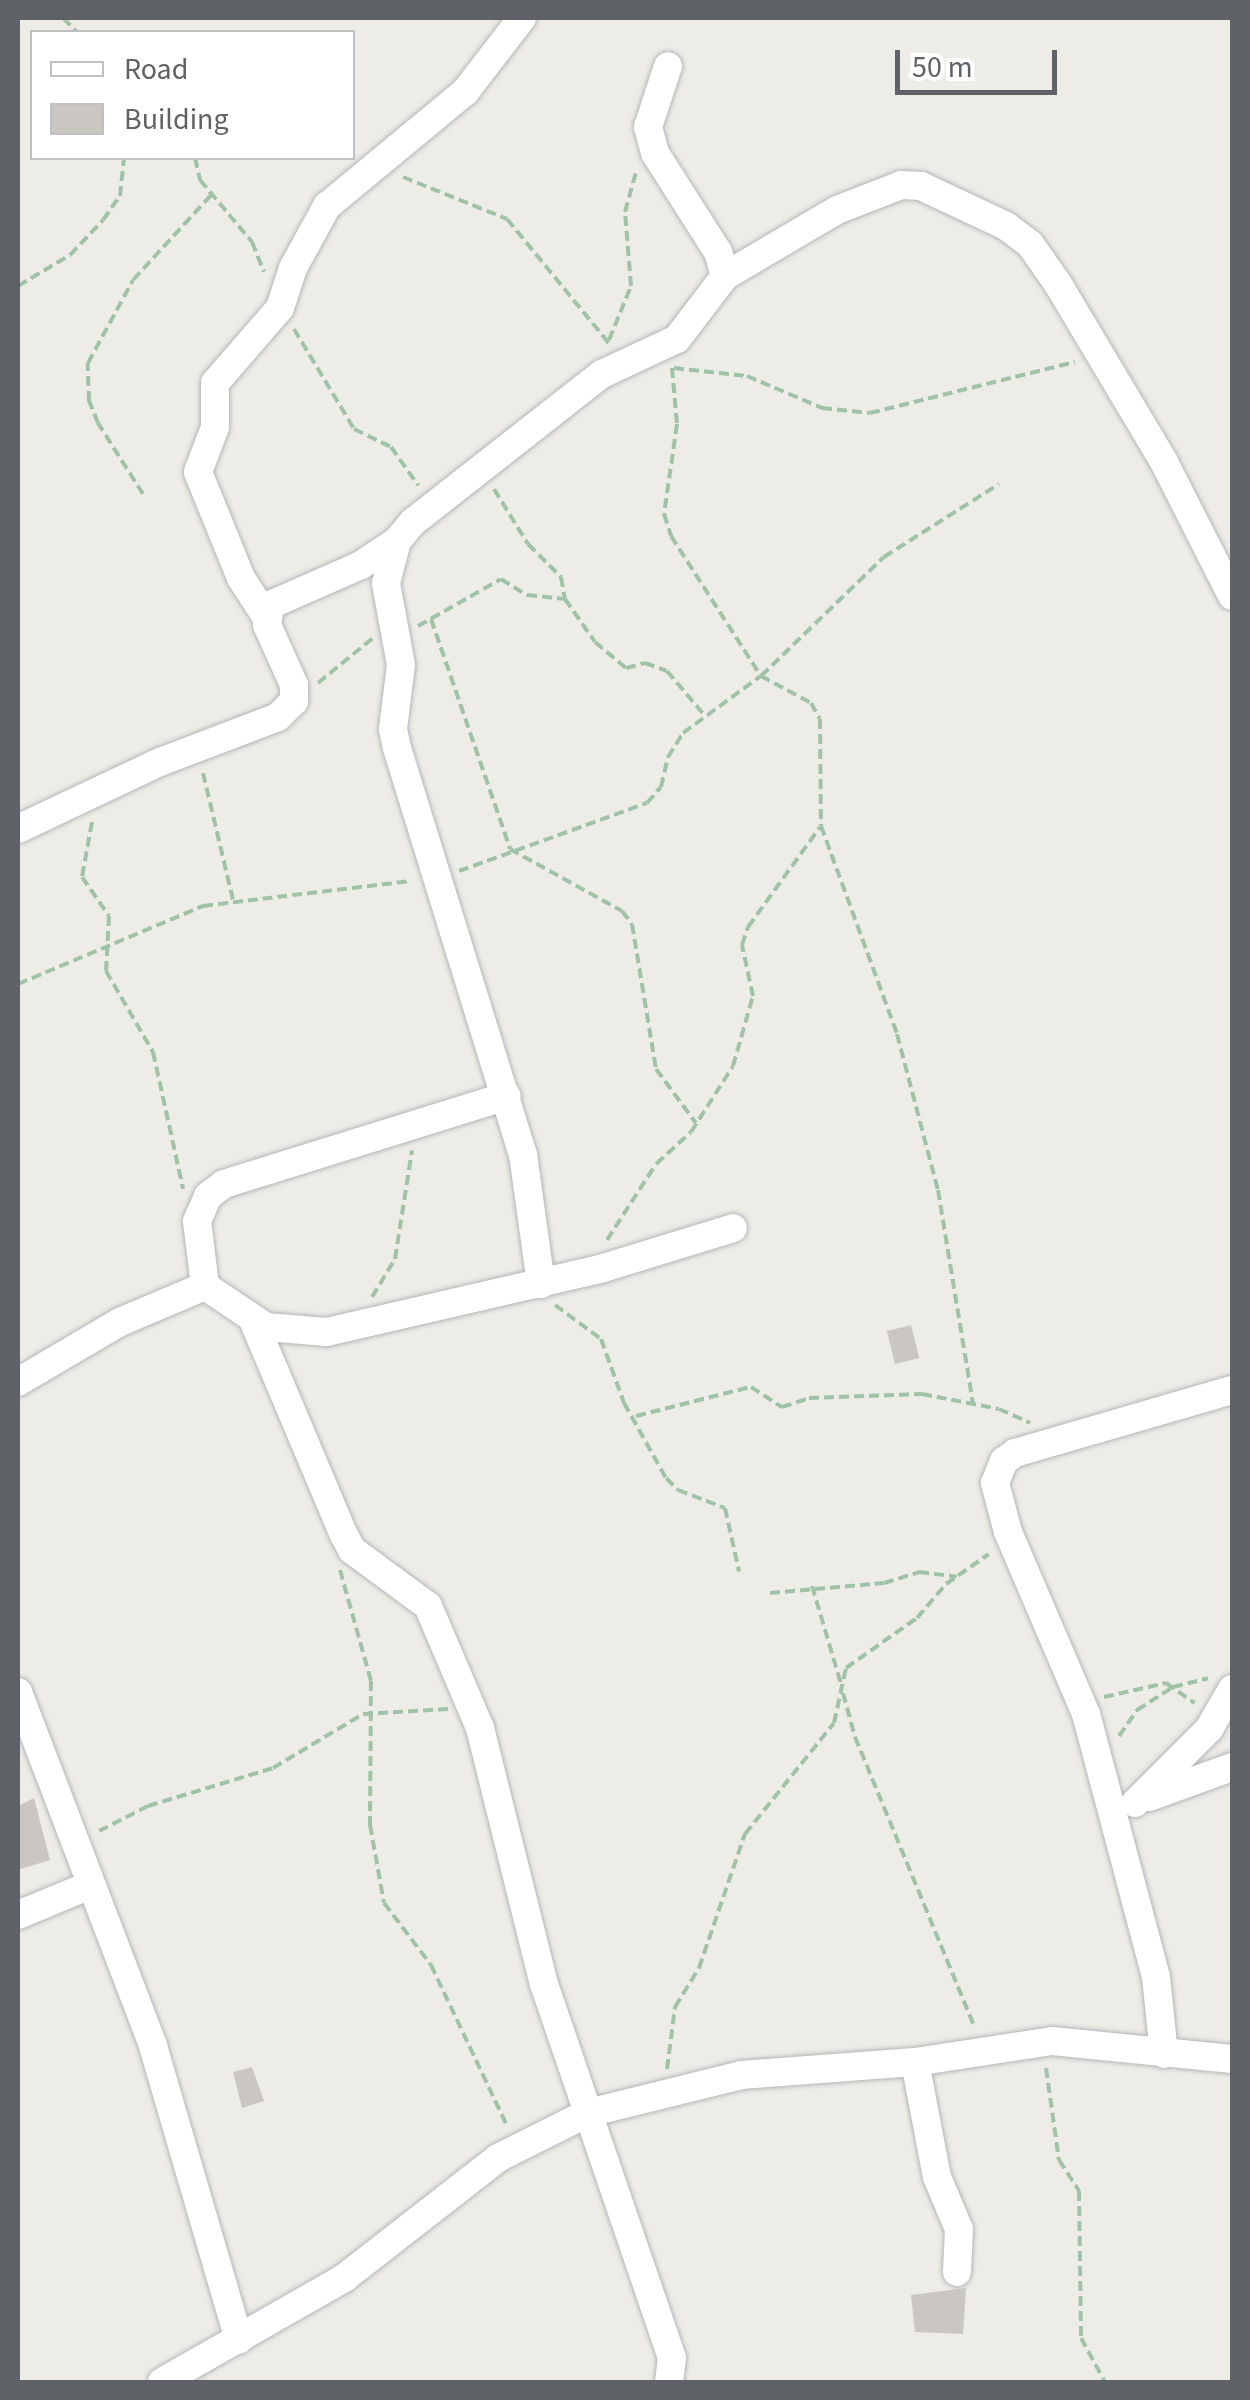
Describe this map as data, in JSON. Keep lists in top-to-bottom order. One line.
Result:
{"legend":["Road","Building"],"scale_bar":"50 m"}
